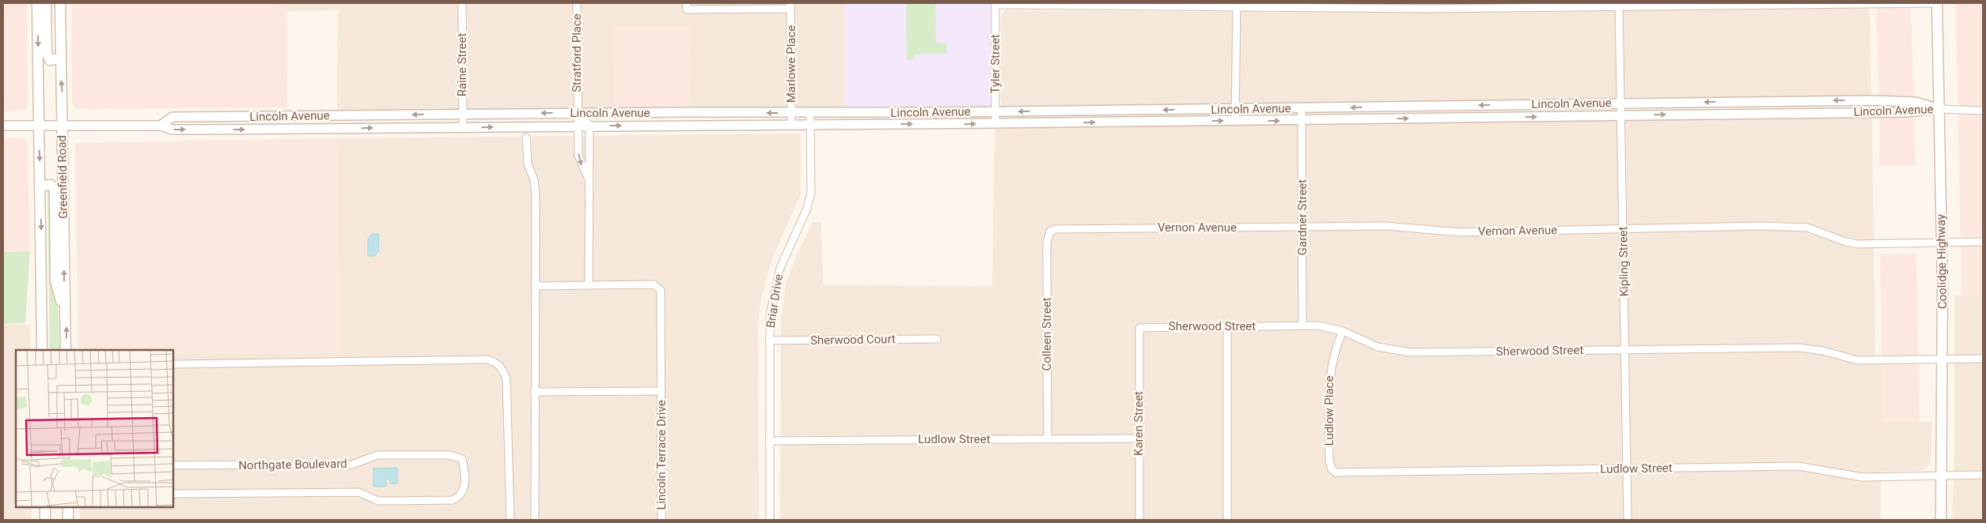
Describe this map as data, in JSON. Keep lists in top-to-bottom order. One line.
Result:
{"streets":{"main road":["Greenfield Road","Coolidge Highway"],"street":["Stratford Place","Marlowe Place","Tyler Street","Raine Street","Lincoln Avenue","Gardner Street","Vernon Avenue","Kipling Street","Briar Drive","Sherwood Street","Colleen Street","Sherwood Court","Ludlow Place","Karen Street","Ludlow Street","Lincoln Terrace Drive","Northgate Boulevard"]},"crossings":[["Stratford Place","Lincoln Avenue"],["Marlowe Place","Lincoln Avenue"],["Tyler Street","Lincoln Avenue"],["Raine Street","Lincoln Avenue"],["Lincoln Avenue","Greenfield Road"],["Lincoln Avenue","Gardner Street"],["Lincoln Avenue","Kipling Street"],["Lincoln Avenue","Coolidge Highway"],["Lincoln Avenue","Briar Drive"],["Gardner Street","Vernon Avenue"],["Gardner Street","Sherwood Street"],["Vernon Avenue","Kipling Street"],["Vernon Avenue","Coolidge Highway"],["Vernon Avenue","Colleen Street"],["Kipling Street","Sherwood Street"],["Kipling Street","Ludlow Street"],["Coolidge Highway","Sherwood Street"],["Coolidge Highway","Ludlow Street"],["Briar Drive","Sherwood Court"],["Briar Drive","Ludlow Street"],["Sherwood Street","Ludlow Place"],["Sherwood Street","Karen Street"],["Colleen Street","Ludlow Street"],["Ludlow Place","Ludlow Street"],["Karen Street","Ludlow Street"]]}
